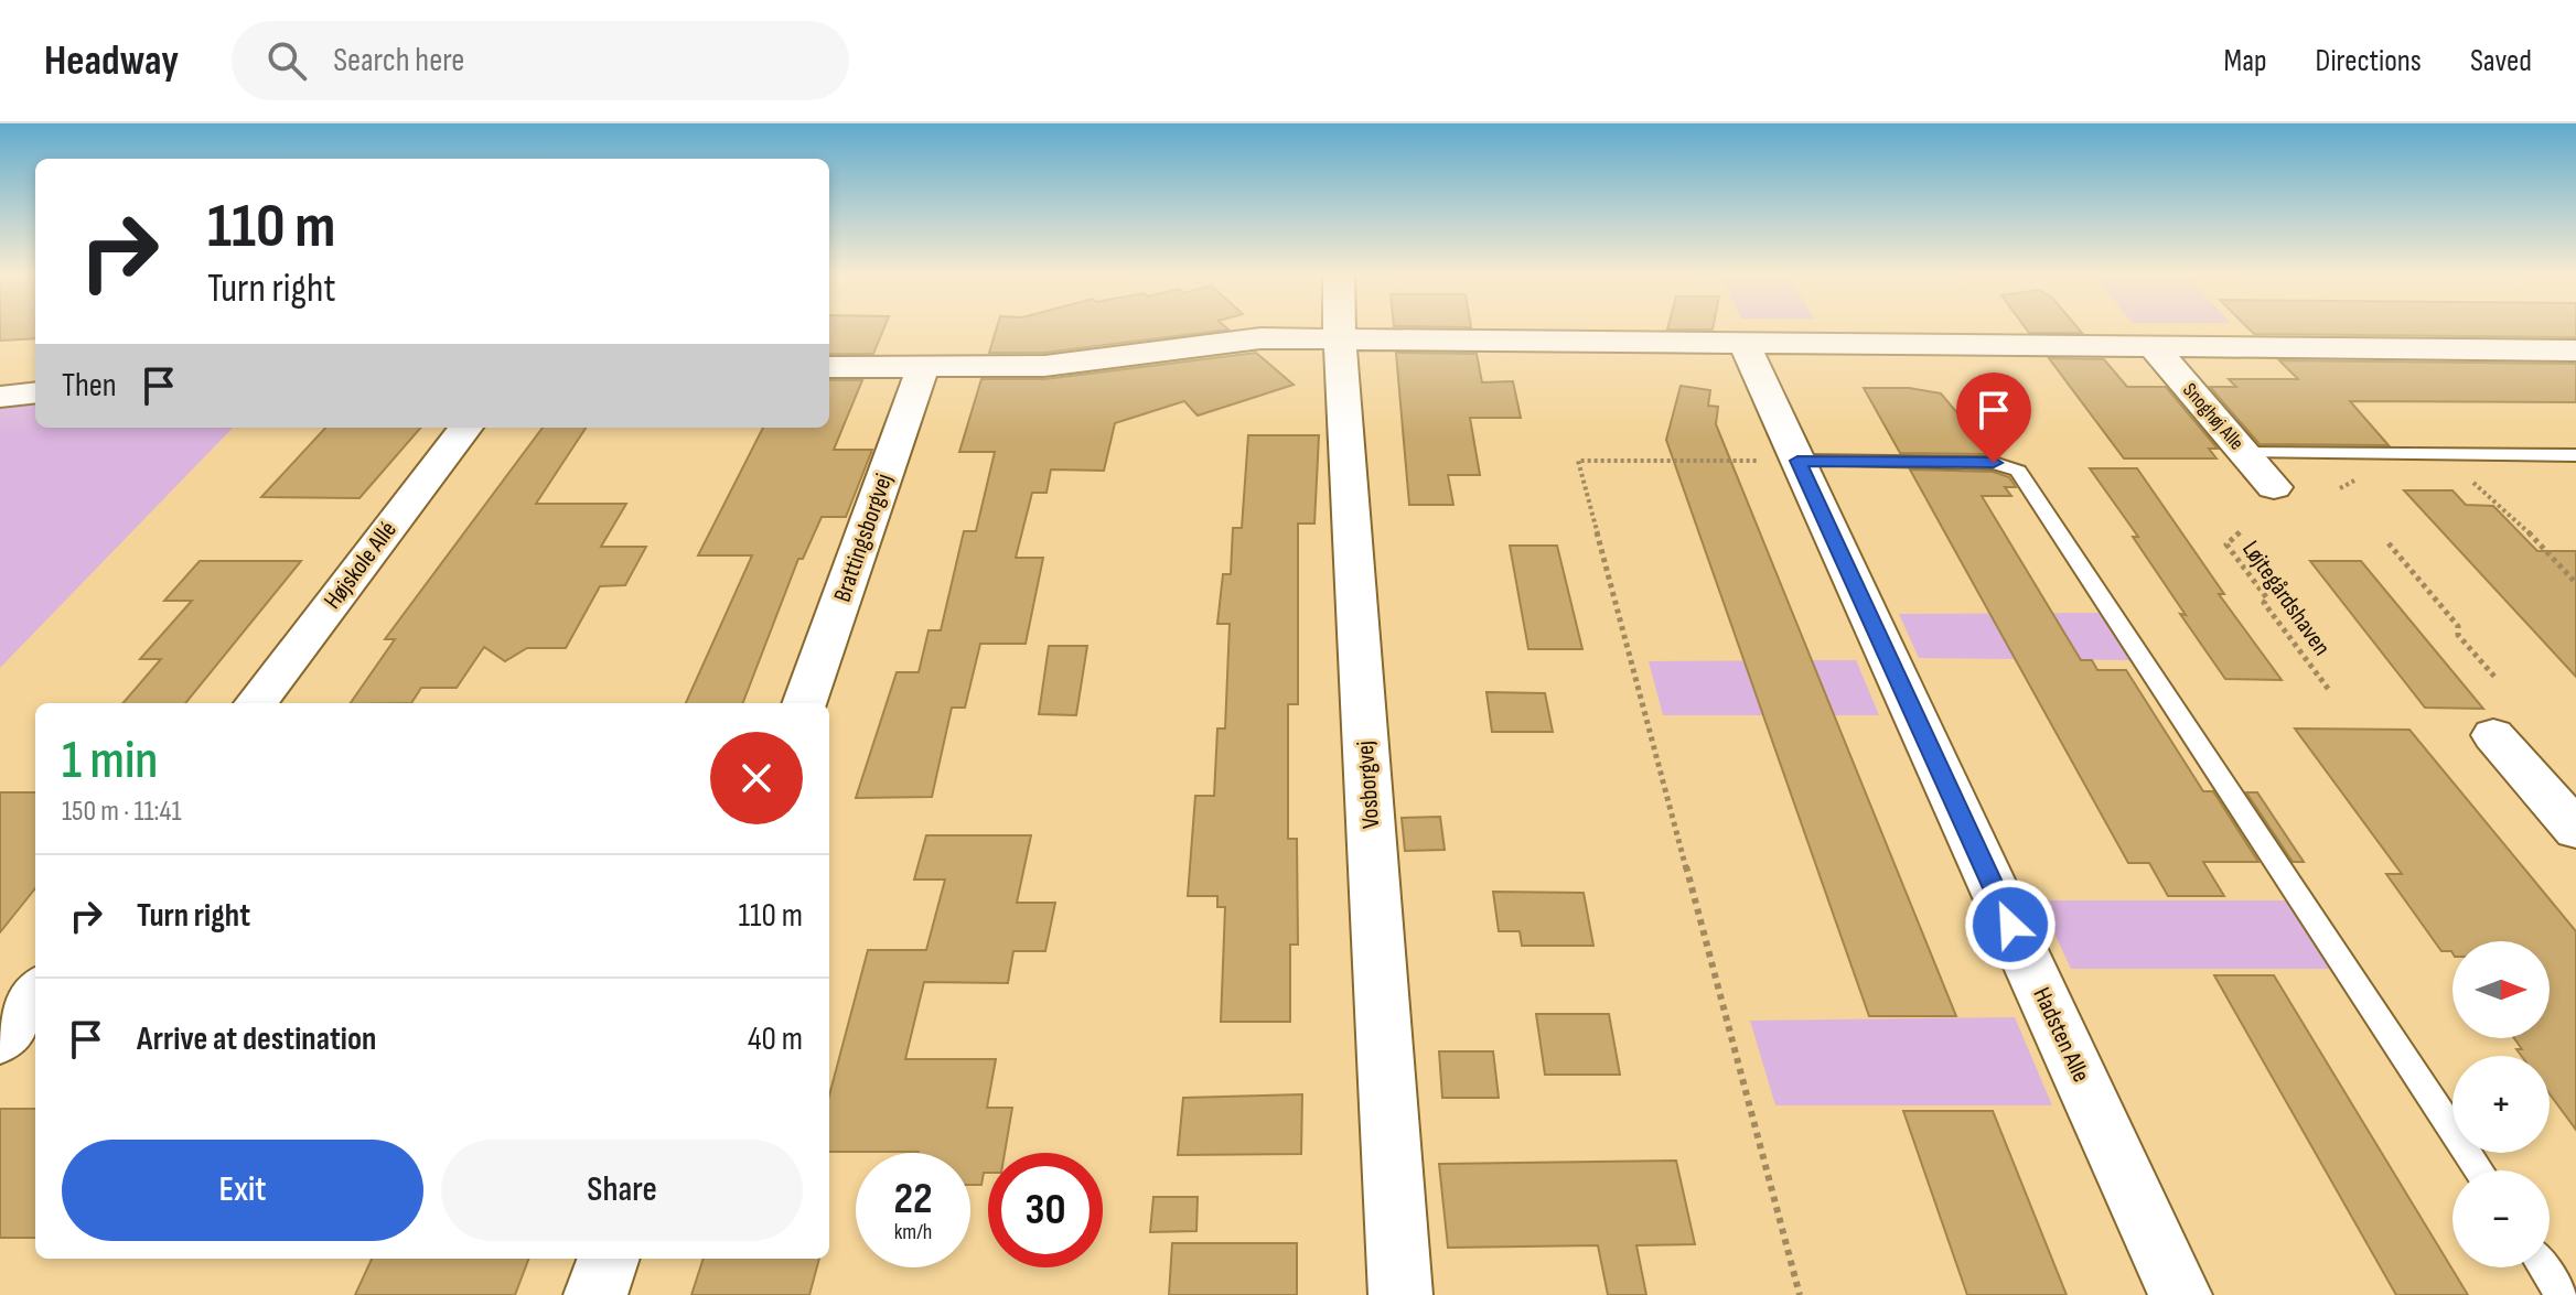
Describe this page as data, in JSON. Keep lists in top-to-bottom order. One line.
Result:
{"streets":{"street":["Snoghøj Alle","Brattingsborgvej","Højskole Allé","Vosborgvej","Hadsten Alle"],"path":["Løjtegårdshaven"]},"north":"right","page":{"header":"Headway","search":"Search here","nav":["Map","Directions","Saved"],"turn":["110 m","Turn right"],"then":"Then","heading":["1 min","150 m · 11:41"],"list":[{"name":"Turn right","value":"110 m"},{"name":"Arrive at destination","value":"40 m"}],"map_buttons":["+","−"],"buttons":["Exit","Share"],"speed":"22 km/h","limit":"30"}}
